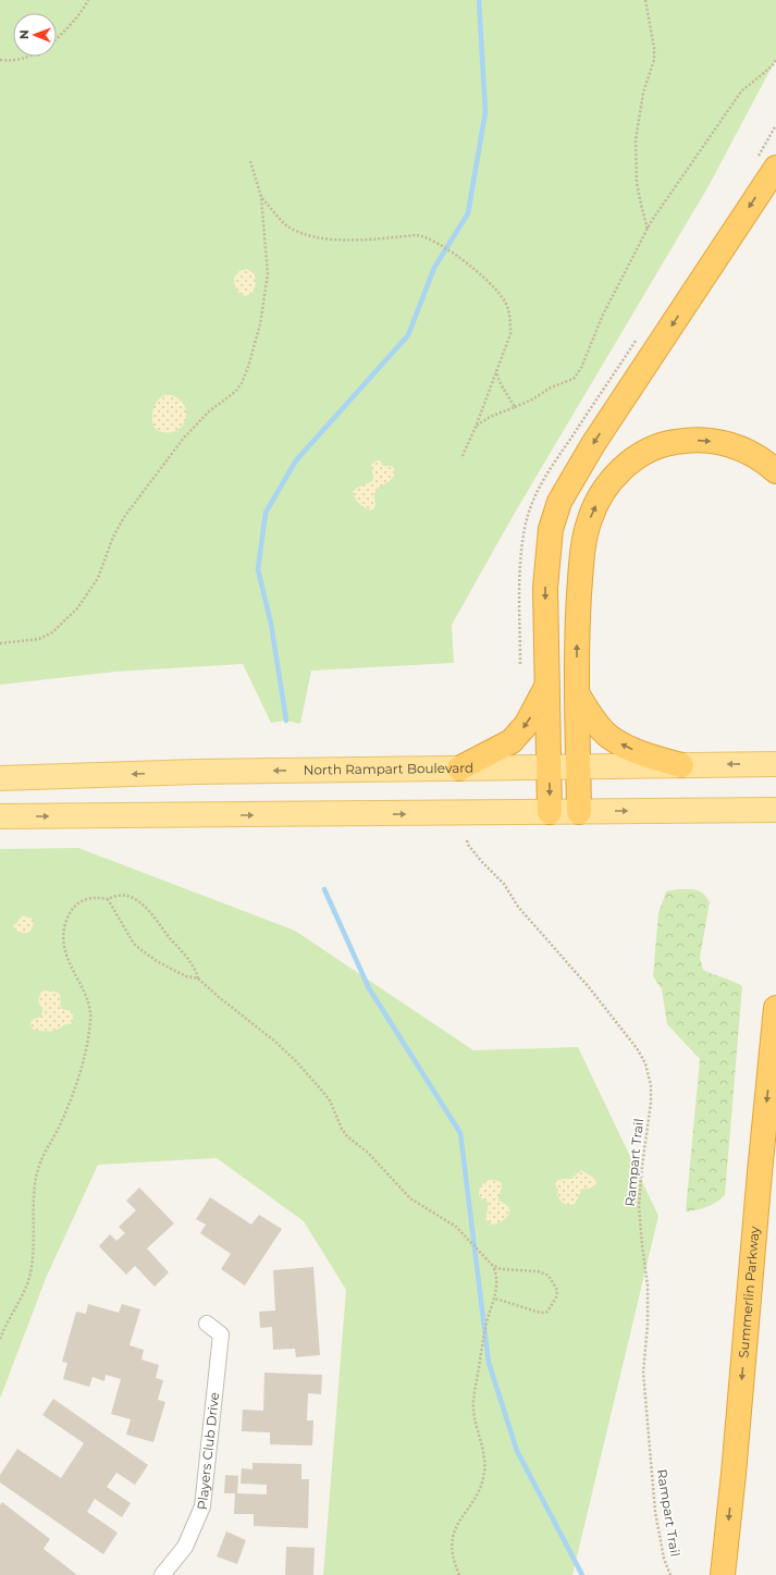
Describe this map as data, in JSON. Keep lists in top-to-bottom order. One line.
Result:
{"streets":{"highway":["Summerlin Parkway"],"main road":["North Rampart Boulevard"],"street":["Players Club Drive"],"path":["Rampart Trail"]},"one_way":["Summerlin Parkway"],"north":"left"}
